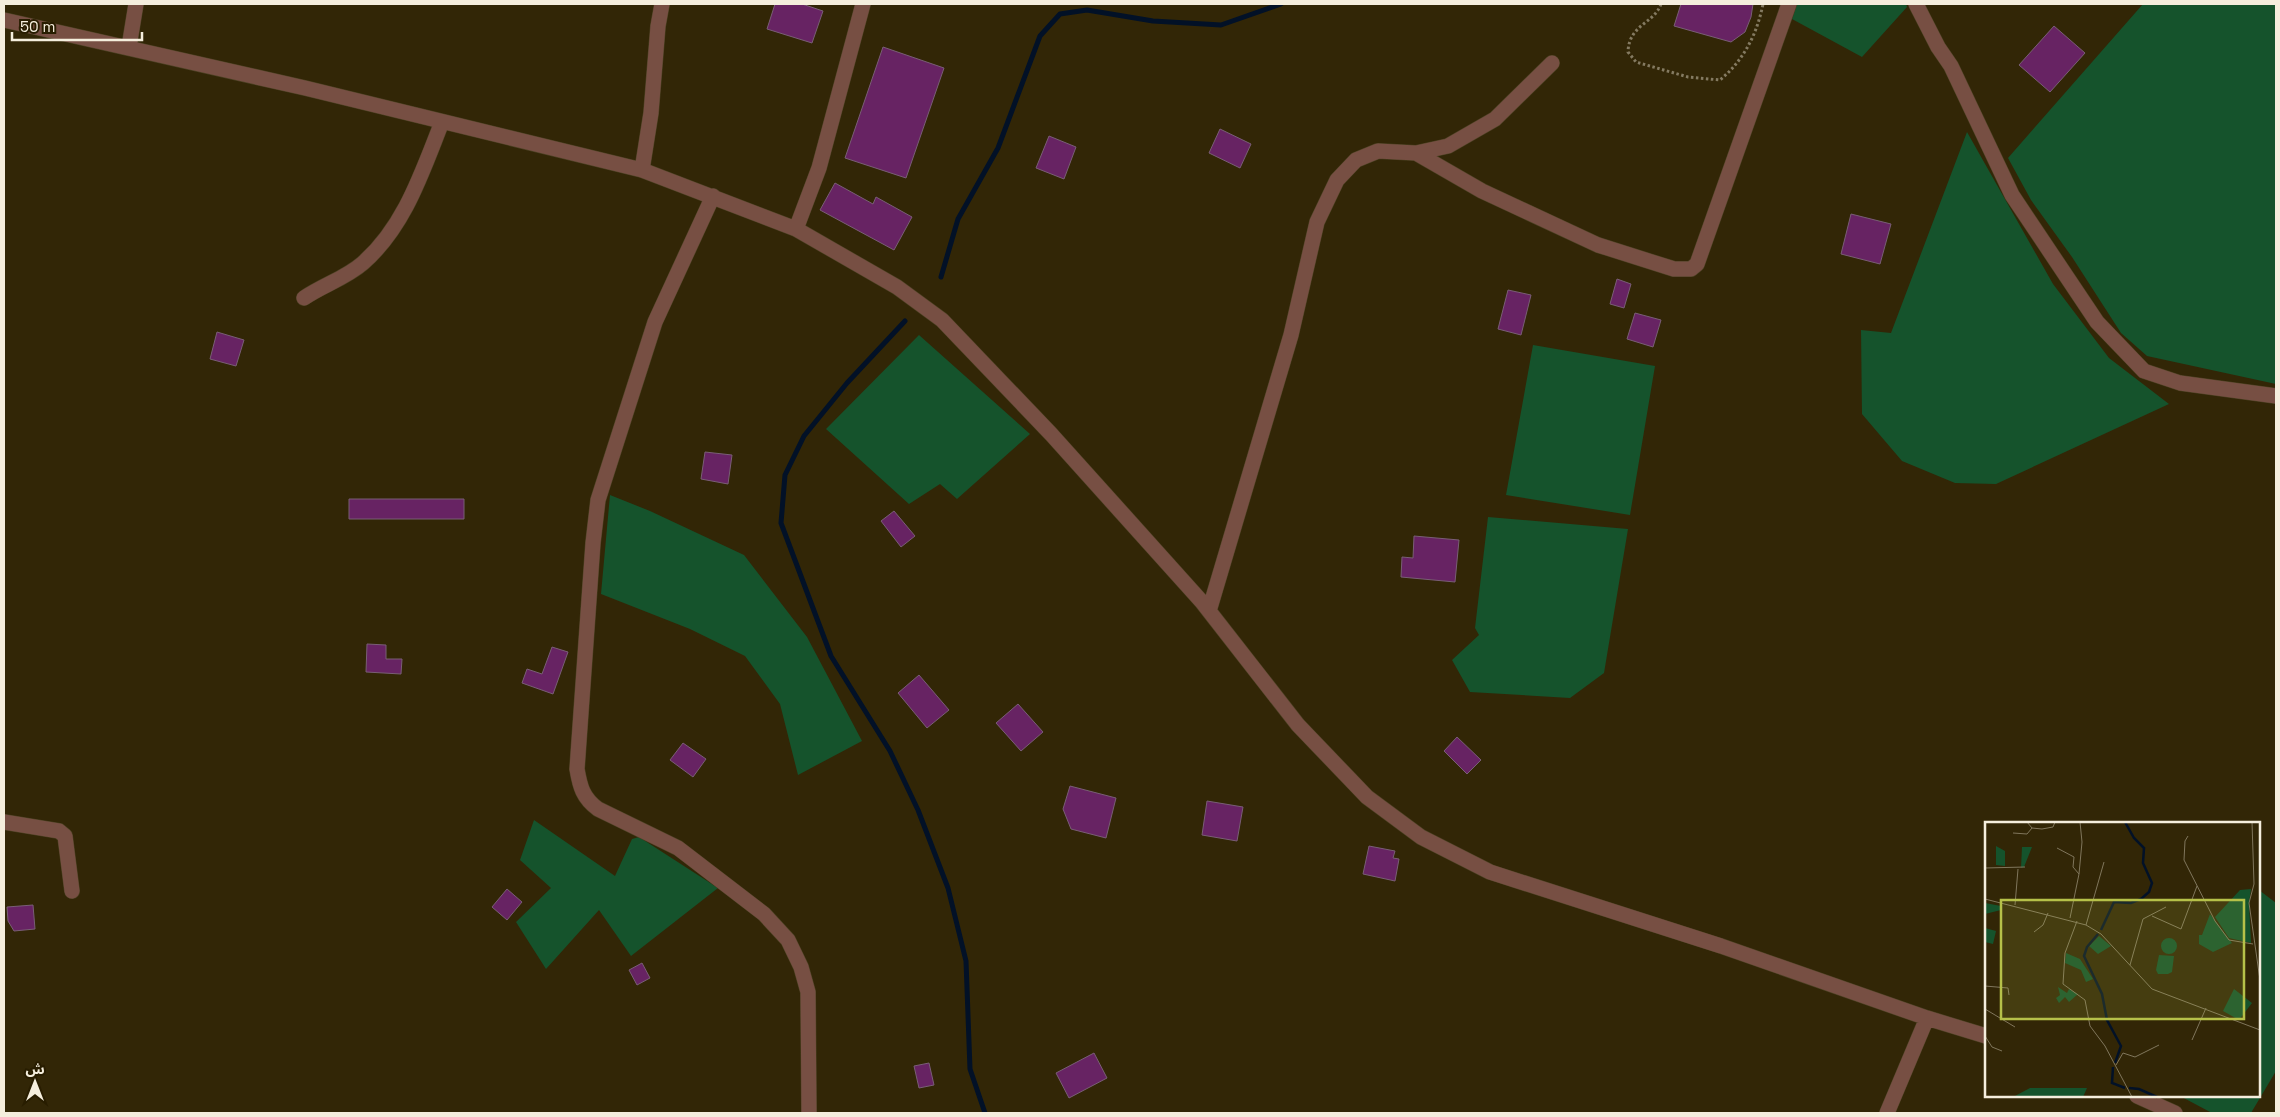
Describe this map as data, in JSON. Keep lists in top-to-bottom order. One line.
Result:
{"scale_bar":"50 m","north":"top"}
